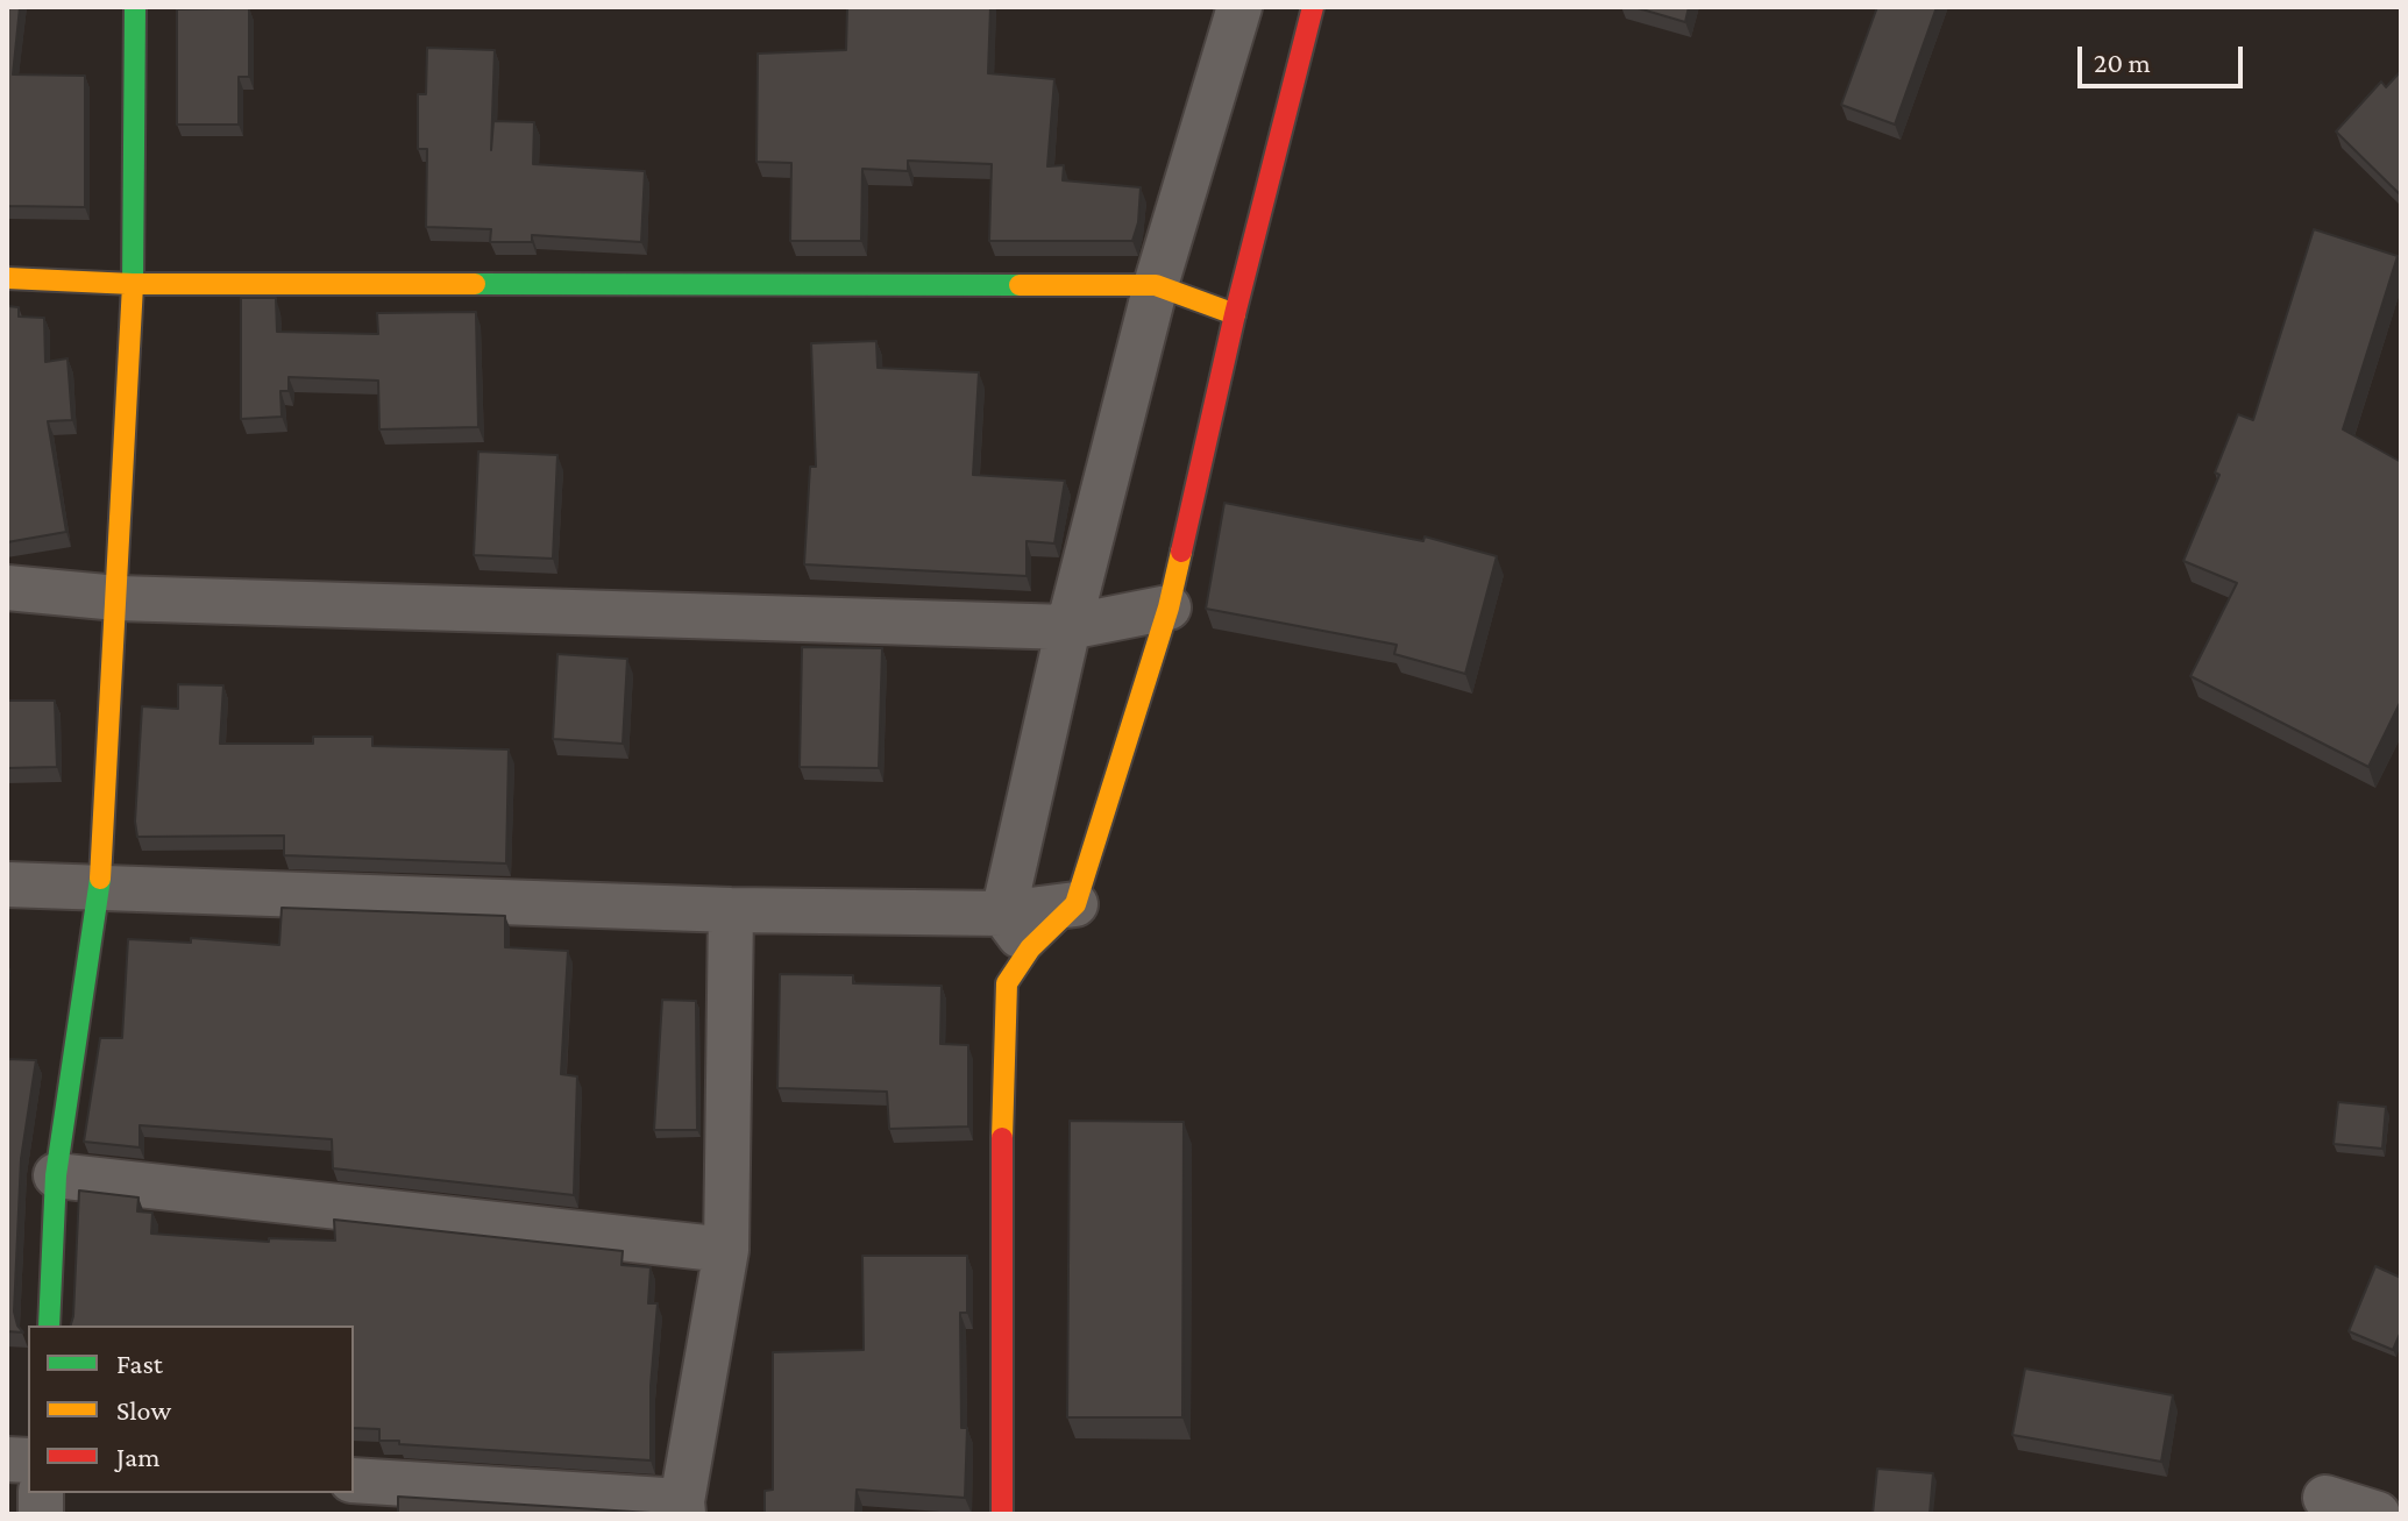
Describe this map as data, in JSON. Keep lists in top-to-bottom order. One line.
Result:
{"legend":["Fast","Slow","Jam"],"scale_bar":"20 m"}
